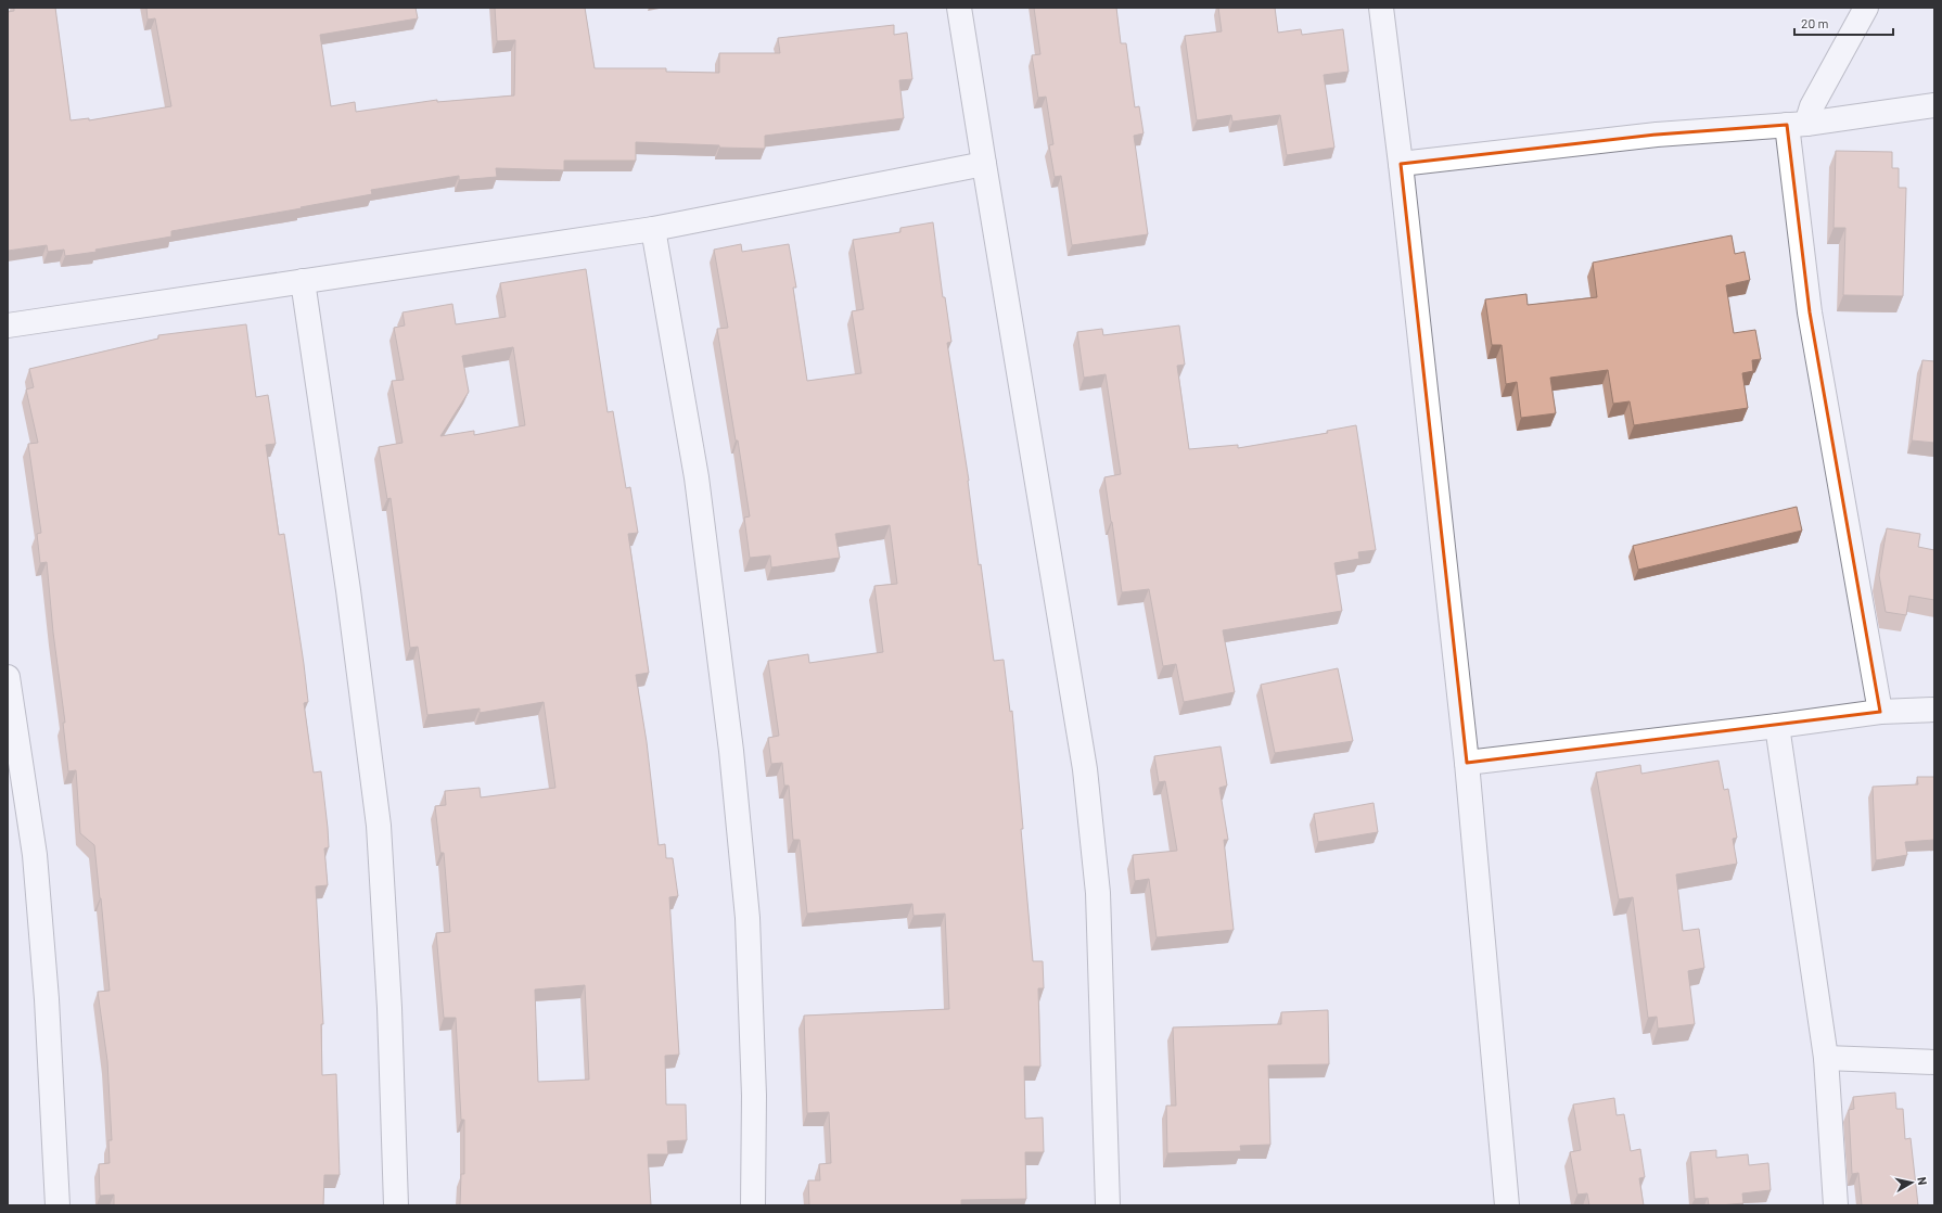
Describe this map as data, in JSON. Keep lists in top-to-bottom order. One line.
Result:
{"scale_bar":"20 m","north":"right"}
